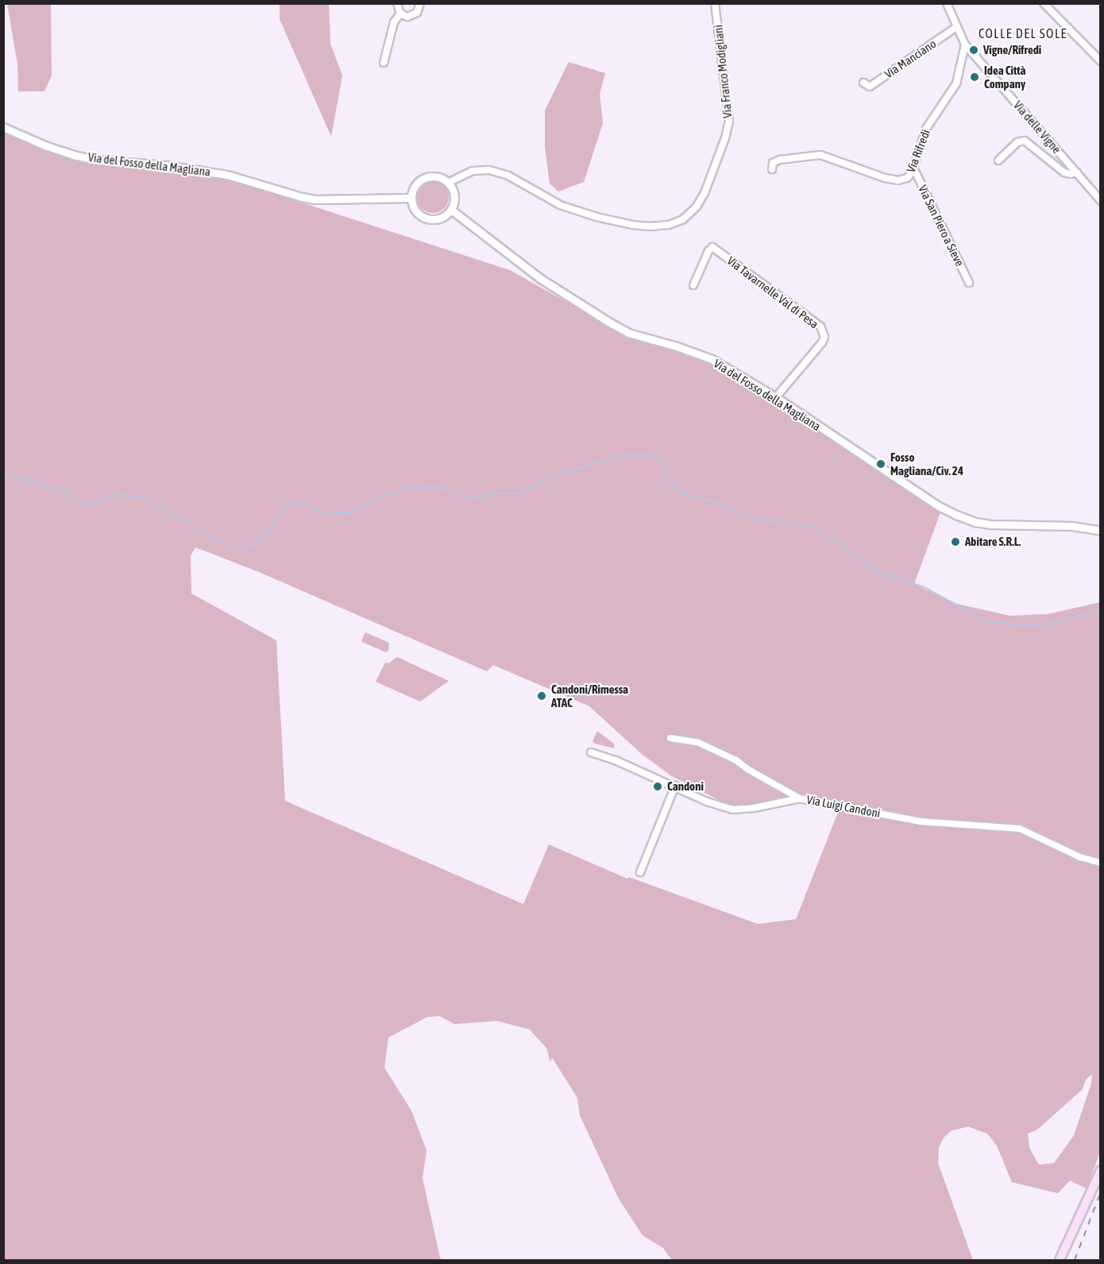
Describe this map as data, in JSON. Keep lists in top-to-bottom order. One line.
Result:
{"streets":{"street":["Via Manciano","Via Franco Modigliani","Via delle Vigne","Via Rifredi","Via del Fosso della Magliana","Via San Piero a Sieve","Via Tavarnelle Val di Pesa","Via Luigi Candoni"]},"crossings":[["Via Manciano","Via delle Vigne"],["Via Franco Modigliani","Via del Fosso della Magliana"],["Via delle Vigne","Via Rifredi"],["Via Rifredi","Via San Piero a Sieve"],["Via del Fosso della Magliana","Via Tavarnelle Val di Pesa"]],"districts":["COLLE DEL SOLE"],"places":["Vigne/Rifredi","Idea Città Company","Fosso Magliana/Civ. 24","Abitare S.R.L.","Candoni/Rimessa ATAC","Candoni"]}
